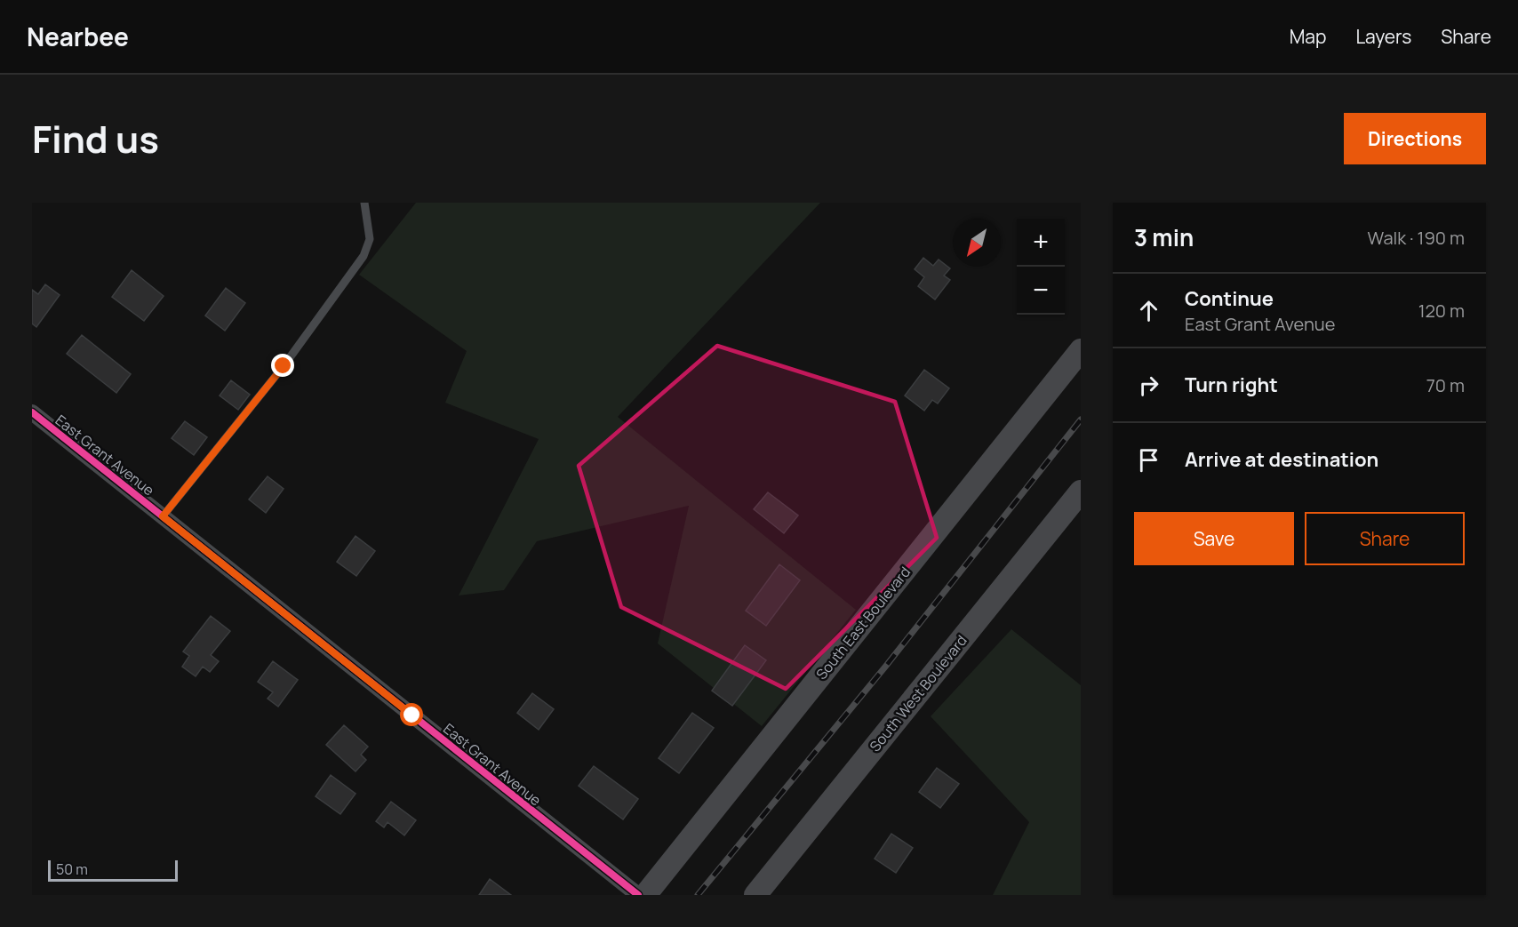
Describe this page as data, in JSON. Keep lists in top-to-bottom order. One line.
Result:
{"streets":{"main road":["South East Boulevard","South West Boulevard"],"street":["East Grant Avenue"]},"scale_bar":"50 m","north":"bottom left","page":{"header":"Nearbee","nav":["Map","Layers","Share"],"title":"Find us","buttons":["Directions",["Save","Share"]],"heading":["3 min","Walk · 190 m"],"map_buttons":["+","−"],"list":[["Continue","East Grant Avenue","120 m"],["Turn right","70 m"],"Arrive at destination"],"scale":"50 m"}}
